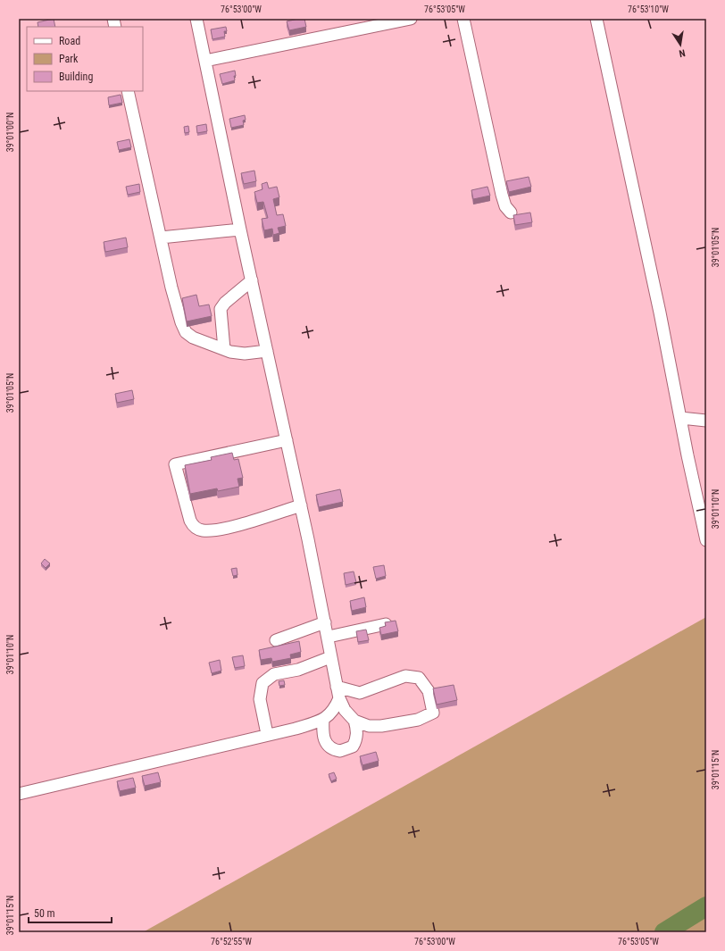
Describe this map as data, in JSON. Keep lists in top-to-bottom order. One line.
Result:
{"legend":["Road","Park","Building"],"scale_bar":"50 m","north":"bottom","coordinates":["76°53'00\"W","76°53'05\"W","76°53'10\"W","39°01'00\"N","39°01'05\"N","39°01'10\"N","39°01'15\"N","76°52'55\"W"]}
